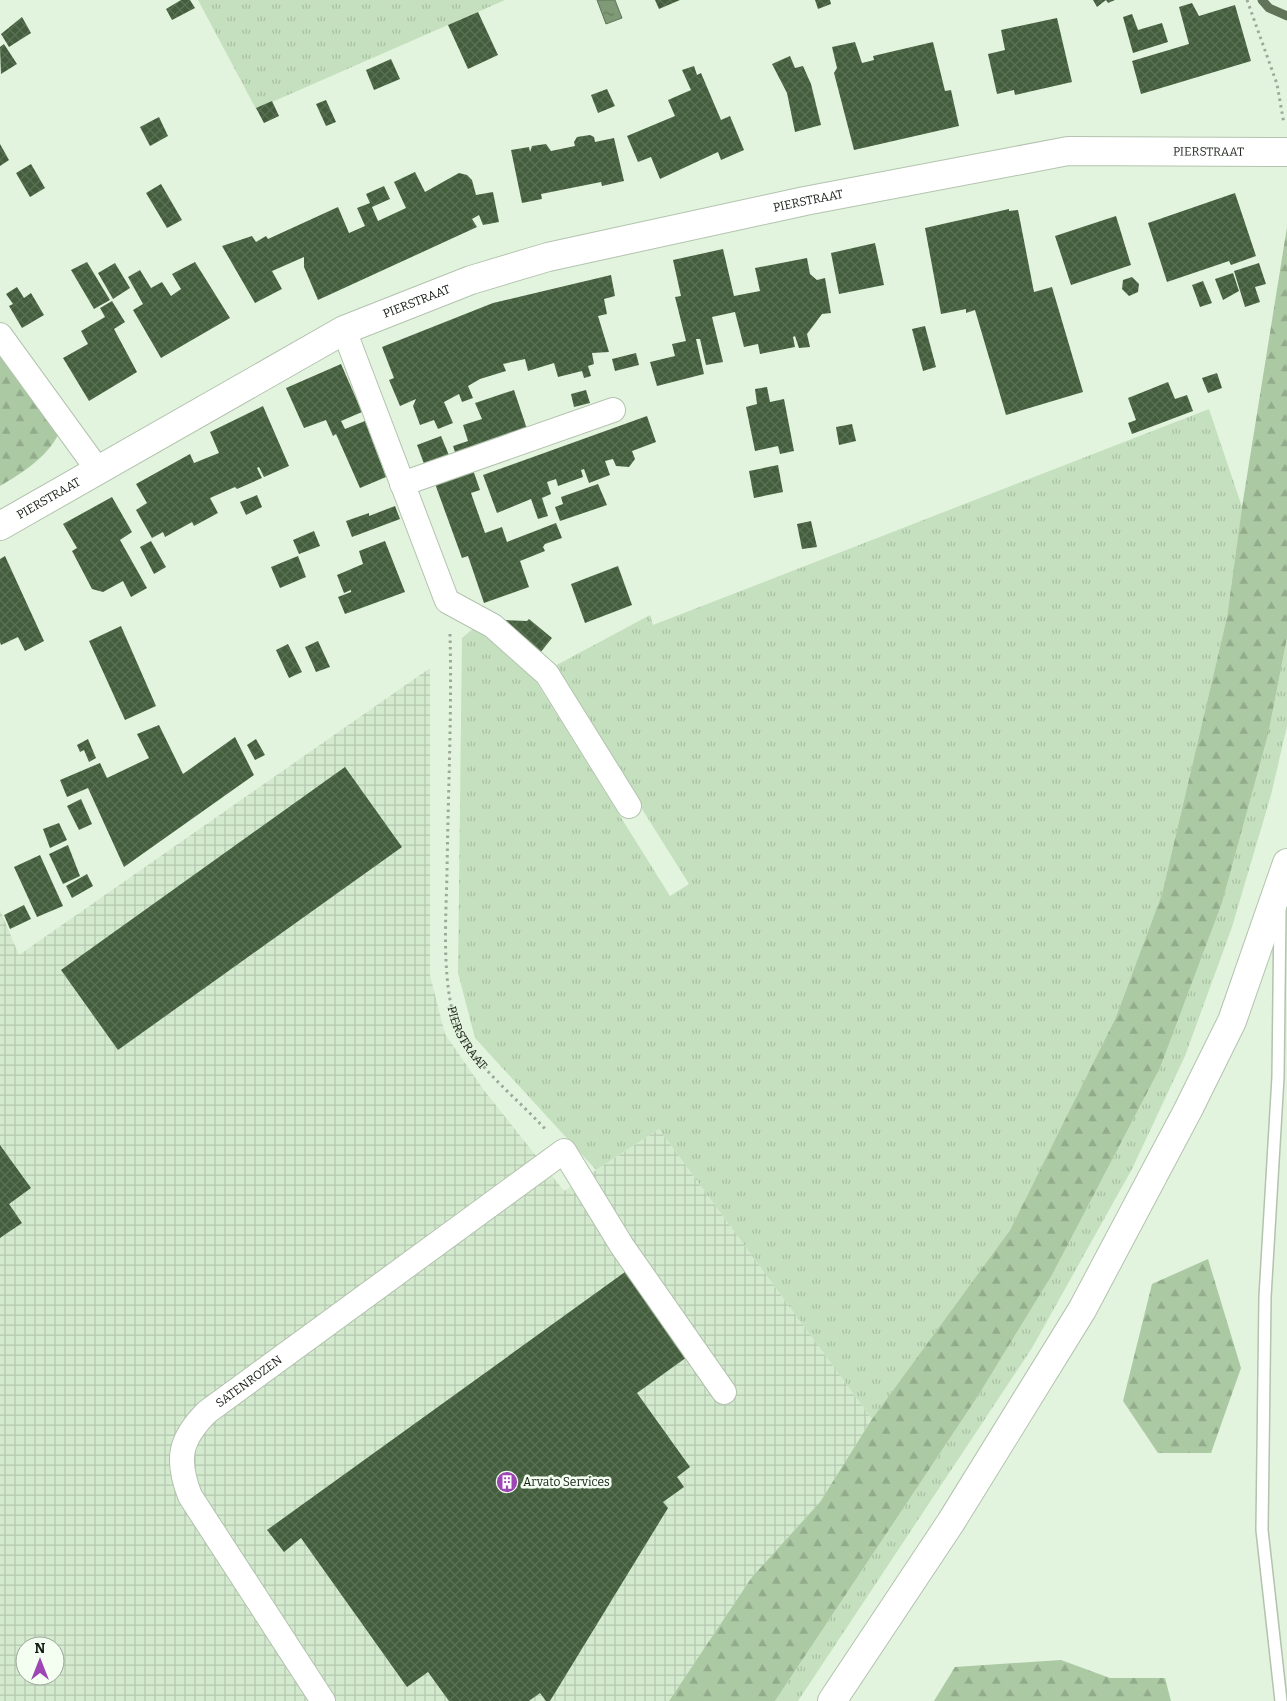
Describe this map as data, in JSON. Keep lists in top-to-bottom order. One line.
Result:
{"streets":{"main road":["PIERSTRAAT"],"street":["SATENROZEN"]},"crossings":[["PIERSTRAAT","SATENROZEN"]],"places":{"building":["Arvato Services"]},"north":"top"}
